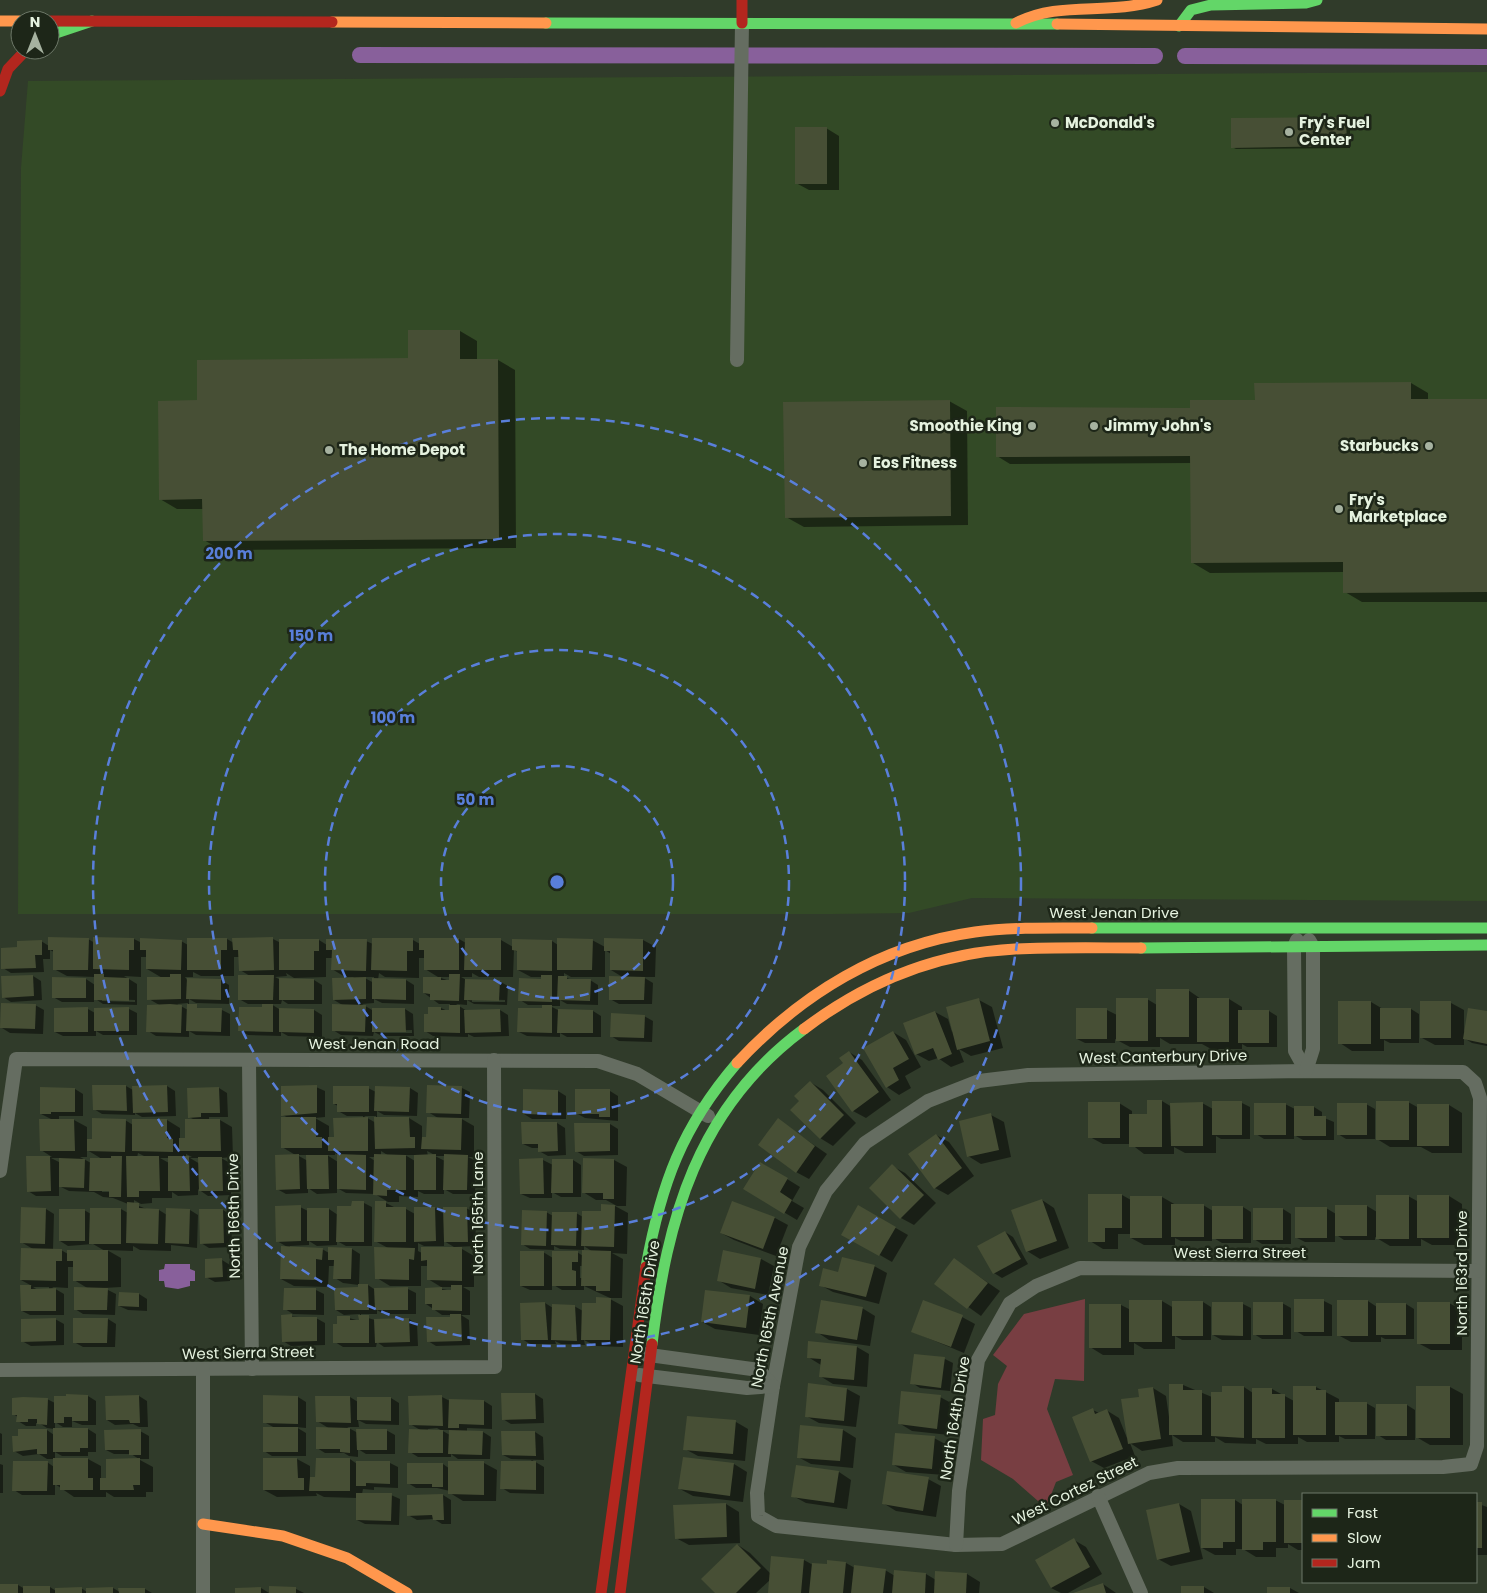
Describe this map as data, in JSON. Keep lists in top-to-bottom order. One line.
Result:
{"streets":{"main road":["West Jenan Drive","North 165th Drive"],"street":["West Jenan Road","West Canterbury Drive","North 165th Lane","North 166th Drive","West Sierra Street","North 163rd Drive","North 165th Avenue","North 164th Drive","West Cortez Street"]},"crossings":[["West Jenan Drive","North 165th Drive"],["West Jenan Road","North 165th Lane"],["West Jenan Road","North 166th Drive"],["West Jenan Road","North 165th Drive"],["West Canterbury Drive","North 163rd Drive"],["West Canterbury Drive","North 165th Avenue"],["North 165th Lane","West Sierra Street"],["North 166th Drive","West Sierra Street"],["West Sierra Street","North 163rd Drive"],["West Sierra Street","North 164th Drive"],["North 163rd Drive","West Cortez Street"],["North 165th Avenue","West Cortez Street"],["North 164th Drive","West Cortez Street"]],"places":["McDonald's","Fry's Fuel Center","Smoothie King","Jimmy John's","Starbucks","The Home Depot","Eos Fitness","Fry's Marketplace"],"legend":["Fast","Slow","Jam"],"north":"top","rings":["200 m","150 m","100 m","50 m"]}
